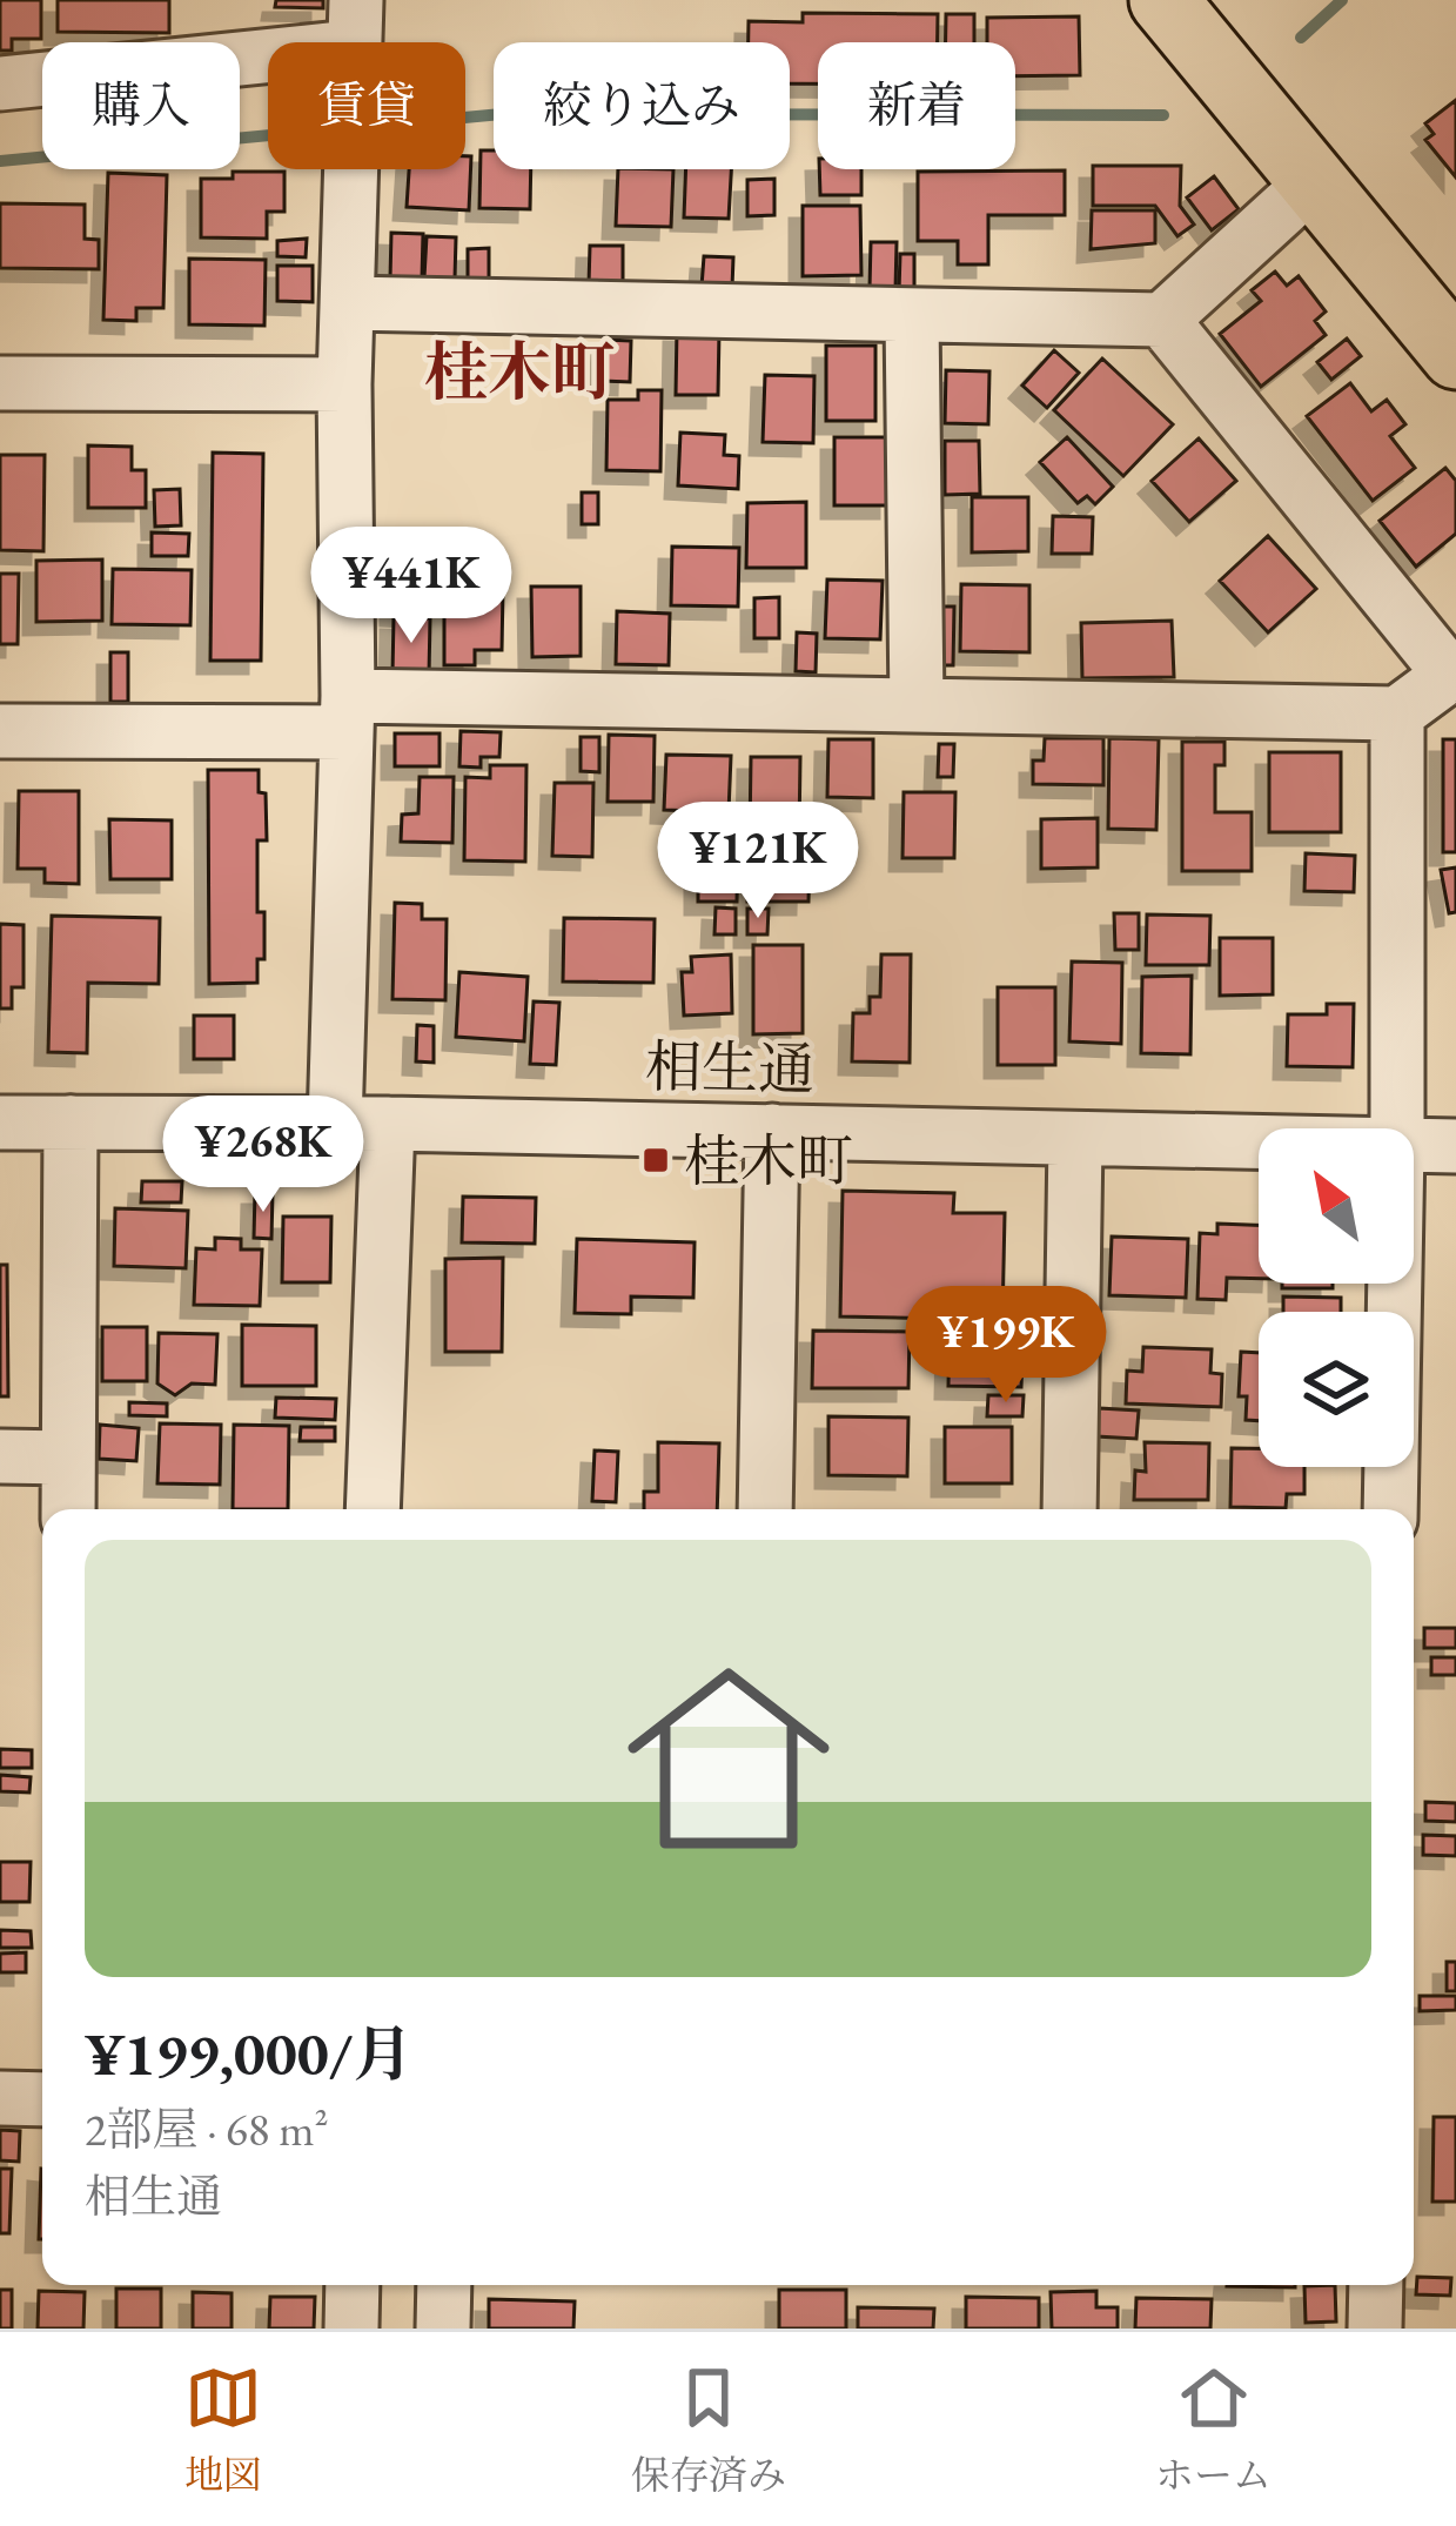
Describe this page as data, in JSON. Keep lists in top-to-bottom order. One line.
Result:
{"streets":{"street":["相生通"]},"districts":["桂木町"],"places":{"transit":["桂木町"]},"north":"top left","page":{"chip":["購入","賃貸","絞り込み","新着"],"price":["¥441K","¥121K","¥268K","¥199K"],"list":[{"name":"¥199,000/月","note":"2部屋 · 68 m² · 相生通"}],"tabs":["地図","保存済み","ホーム"]}}
